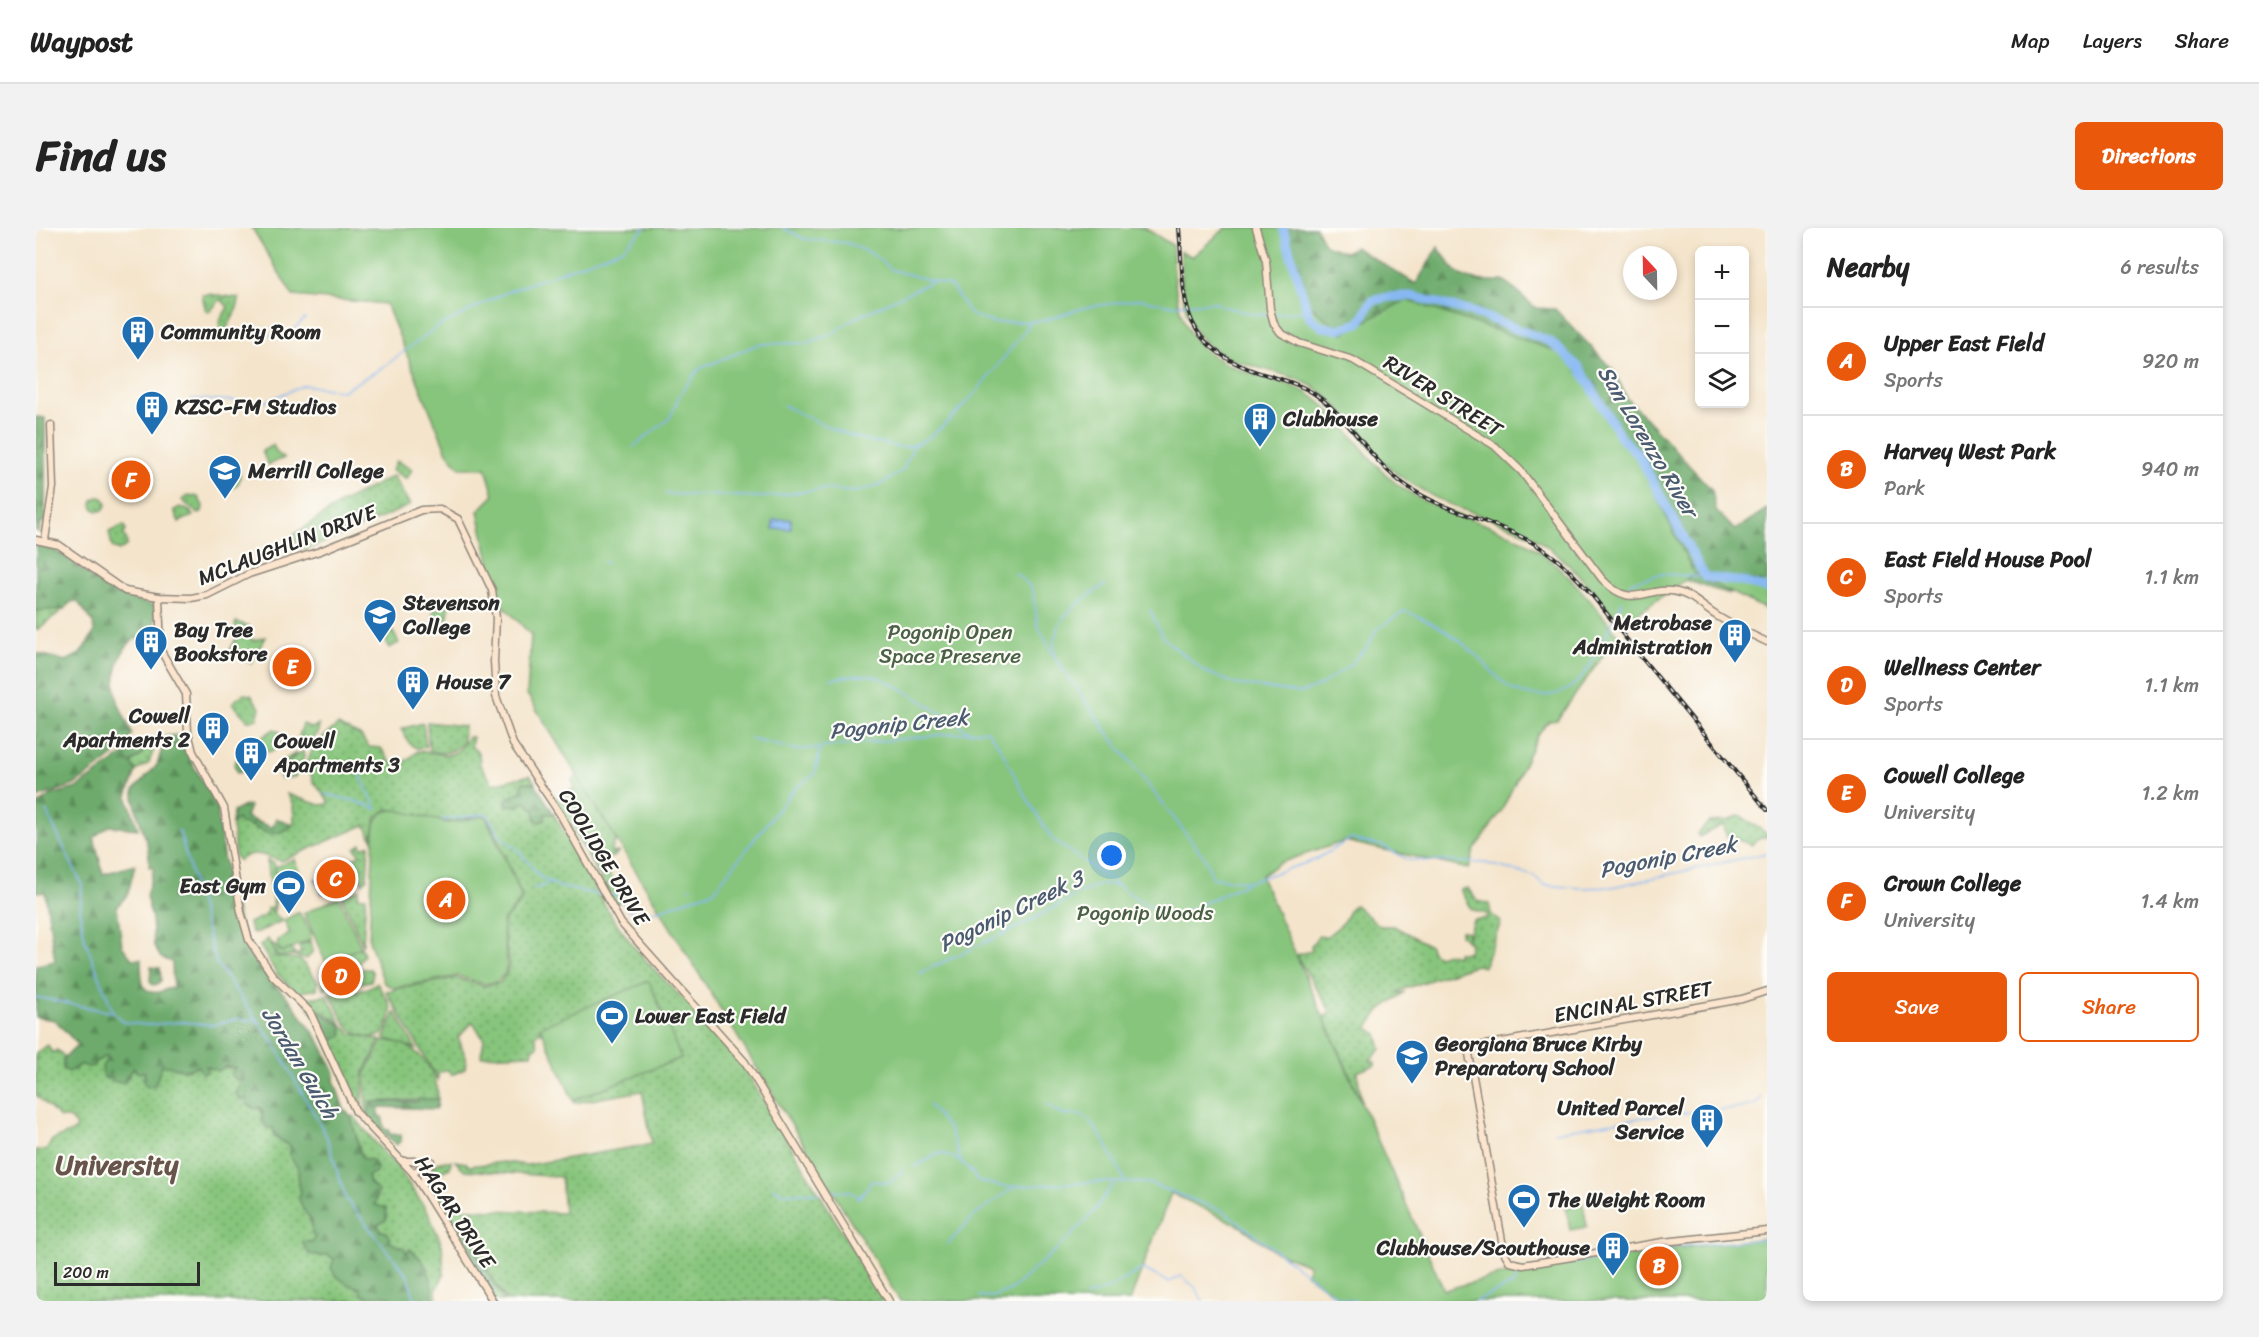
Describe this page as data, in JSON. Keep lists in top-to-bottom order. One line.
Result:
{"streets":{"street":["RIVER STREET","MCLAUGHLIN DRIVE","COOLIDGE DRIVE","ENCINAL STREET","HAGAR DRIVE"]},"crossings":[["MCLAUGHLIN DRIVE","COOLIDGE DRIVE"],["MCLAUGHLIN DRIVE","HAGAR DRIVE"]],"districts":["University"],"water":["San Lorenzo River","Pogonip Creek","Pogonip Creek 3","Jordan Gulch"],"parks":["Pogonip Open Space Preserve","Pogonip Woods"],"places":{"building":["Community Room","KZSC-FM Studios","Clubhouse","Metrobase Administration","Bay Tree Bookstore","House 7","Cowell Apartments 2","Cowell Apartments 3","United Parcel Service","Clubhouse/Scouthouse"],"school or university":["Merrill College","Stevenson College","Georgiana Bruce Kirby Preparatory School"],"sports":["East Gym","Lower East Field","The Weight Room"]},"scale_bar":"200 m","north":"top","page":{"header":"Waypost","nav":["Map","Layers","Share"],"title":"Find us","buttons":["Directions",["Save","Share"]],"heading":["Nearby","6 results"],"map_buttons":["+","−"],"list":[{"mark":"A","name":"Upper East Field","note":"Sports","value":"920 m"},{"mark":"B","name":"Harvey West Park","note":"Park","value":"940 m"},{"mark":"C","name":"East Field House Pool","note":"Sports","value":"1.1 km"},{"mark":"D","name":"Wellness Center","note":"Sports","value":"1.1 km"},{"mark":"E","name":"Cowell College","note":"University","value":"1.2 km"},{"mark":"F","name":"Crown College","note":"University","value":"1.4 km"}],"pins":["F","E","C","A","D","B"],"scale":"200 m"}}
